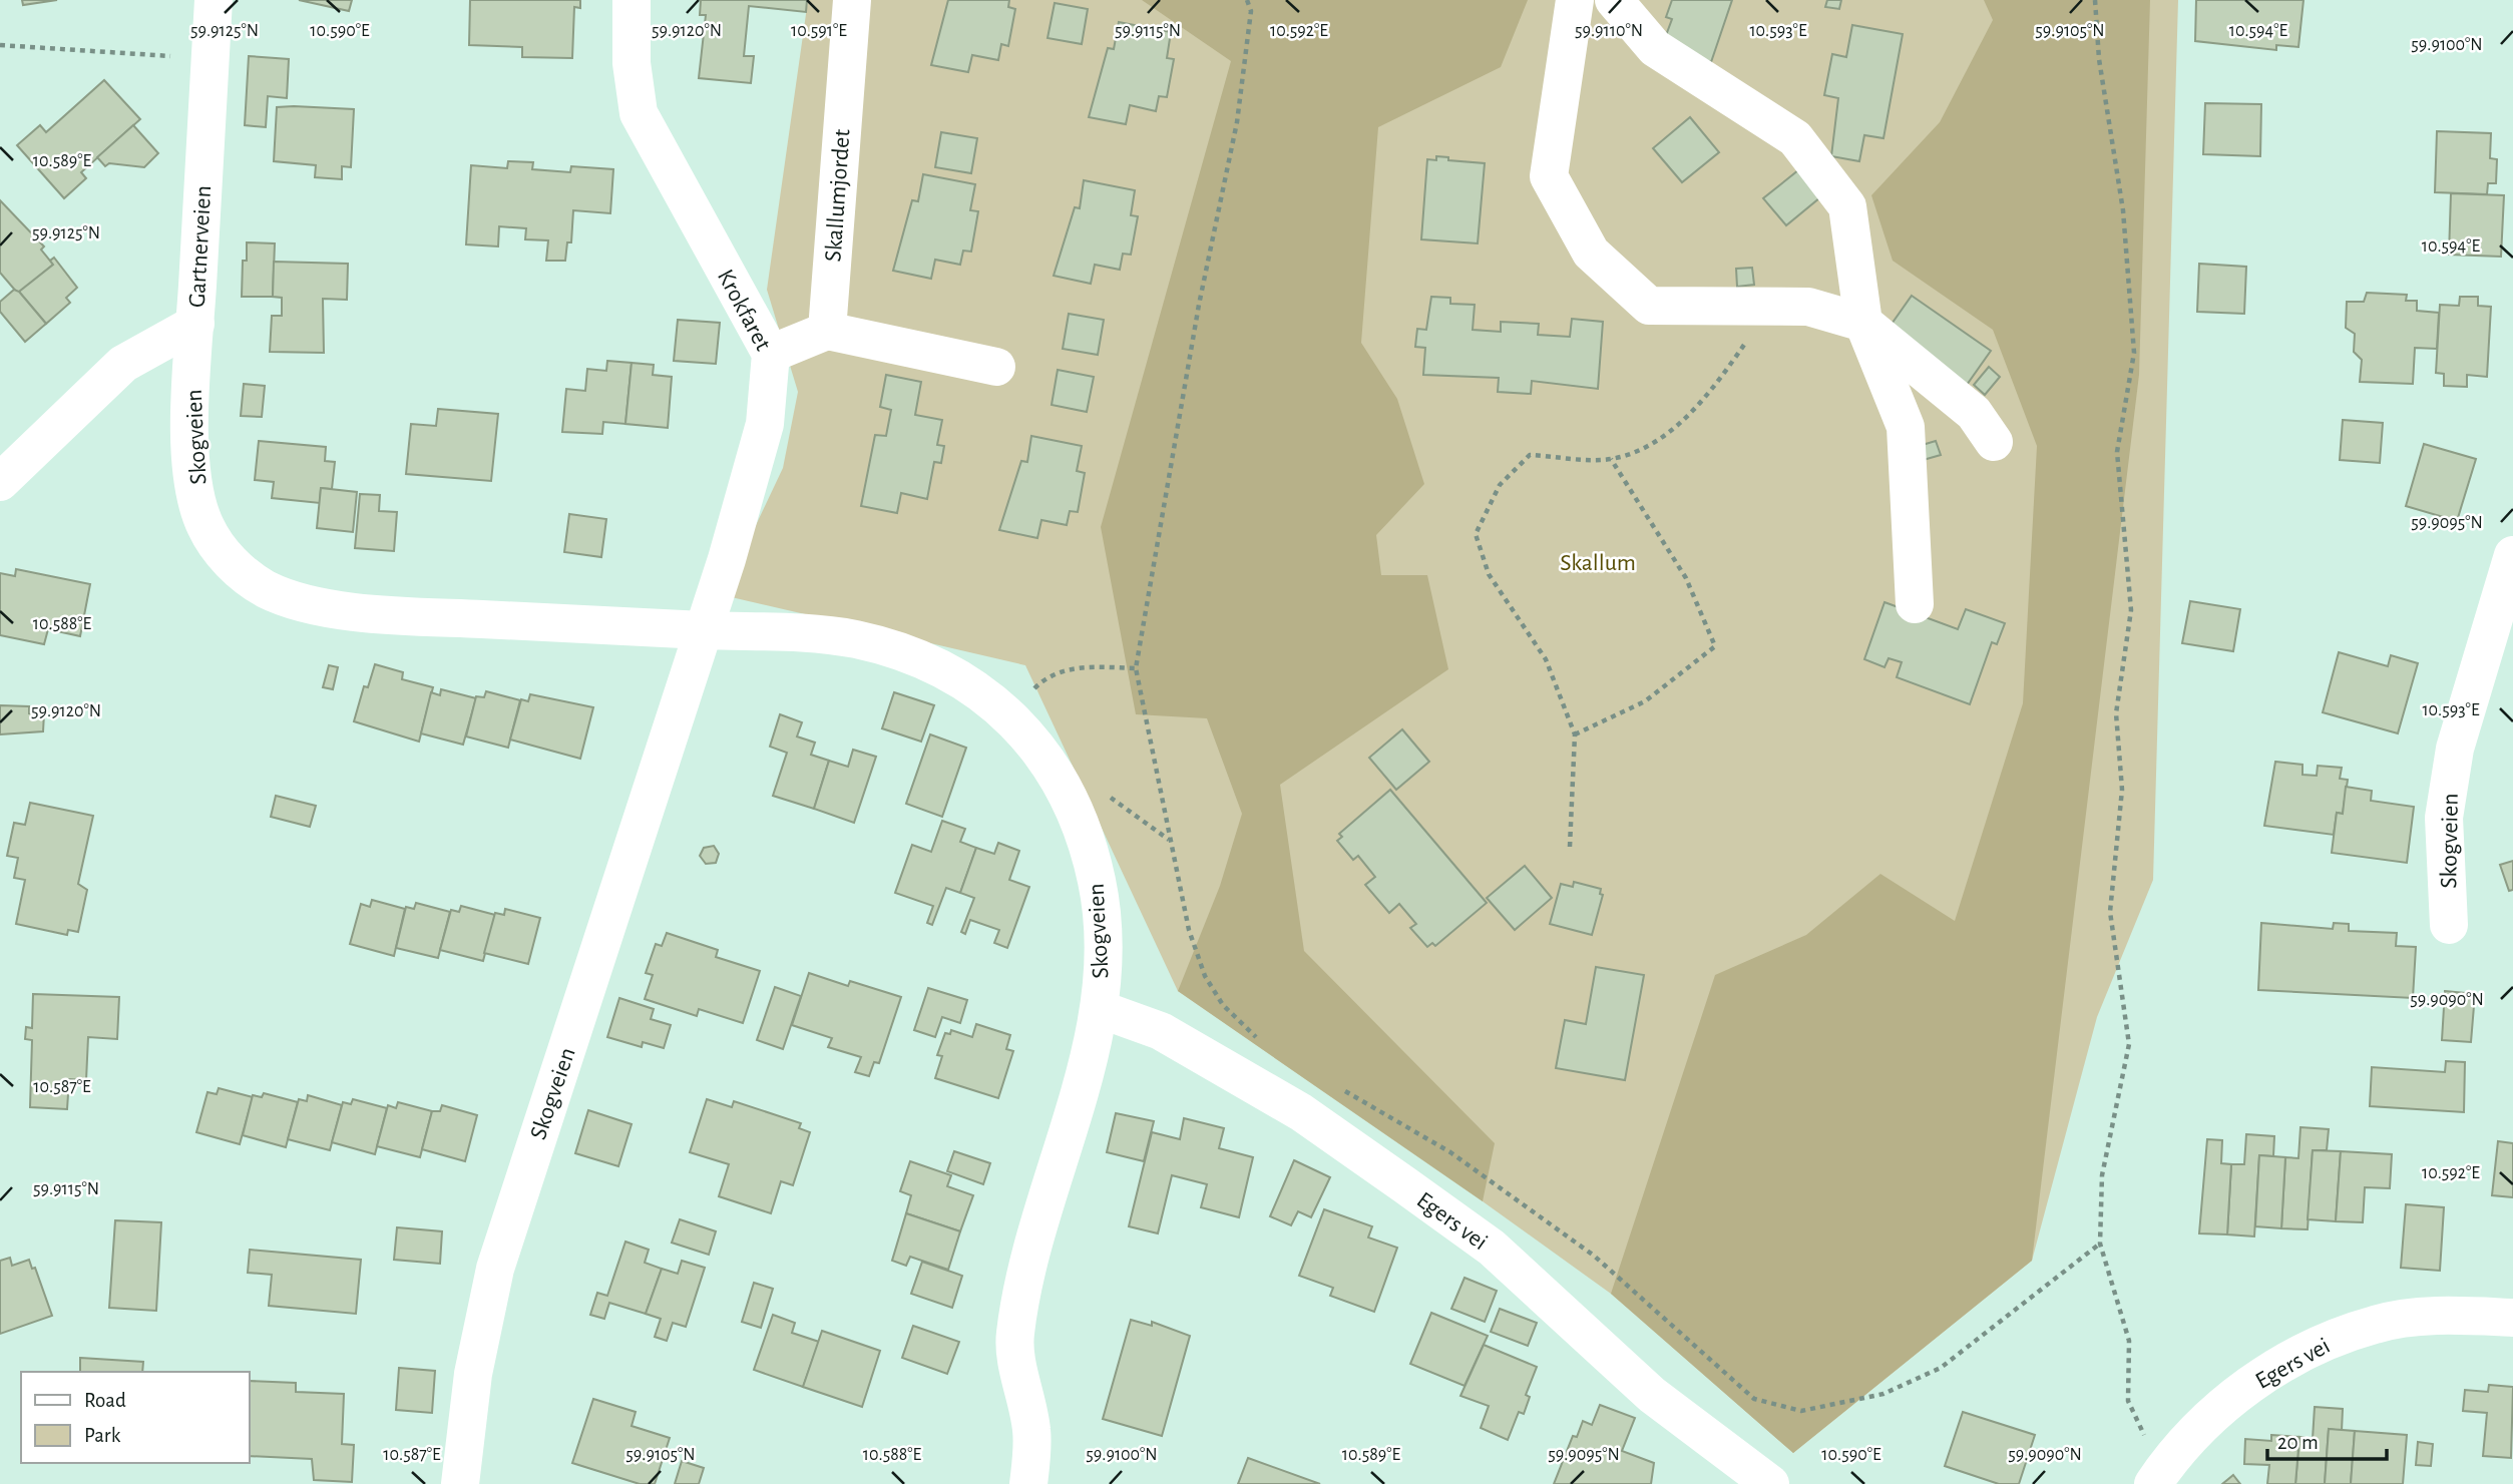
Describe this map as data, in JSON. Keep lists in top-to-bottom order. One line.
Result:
{"streets":{"street":["Skallumjordet","Gartnerveien","Krokfaret","Skogveien","Egers vei"]},"crossings":[["Gartnerveien","Skogveien"],["Krokfaret","Skogveien"],["Skogveien","Egers vei"]],"parks":["Skallum"],"legend":["Road","Park"],"scale_bar":"20 m","coordinates":["10.590°E","10.591°E","10.592°E","10.593°E","10.594°E","59.9125°N","59.9120°N","59.9115°N","59.9110°N","59.9105°N","59.9100°N","10.589°E","59.9095°N","10.588°E","59.9090°N","10.587°E"]}
